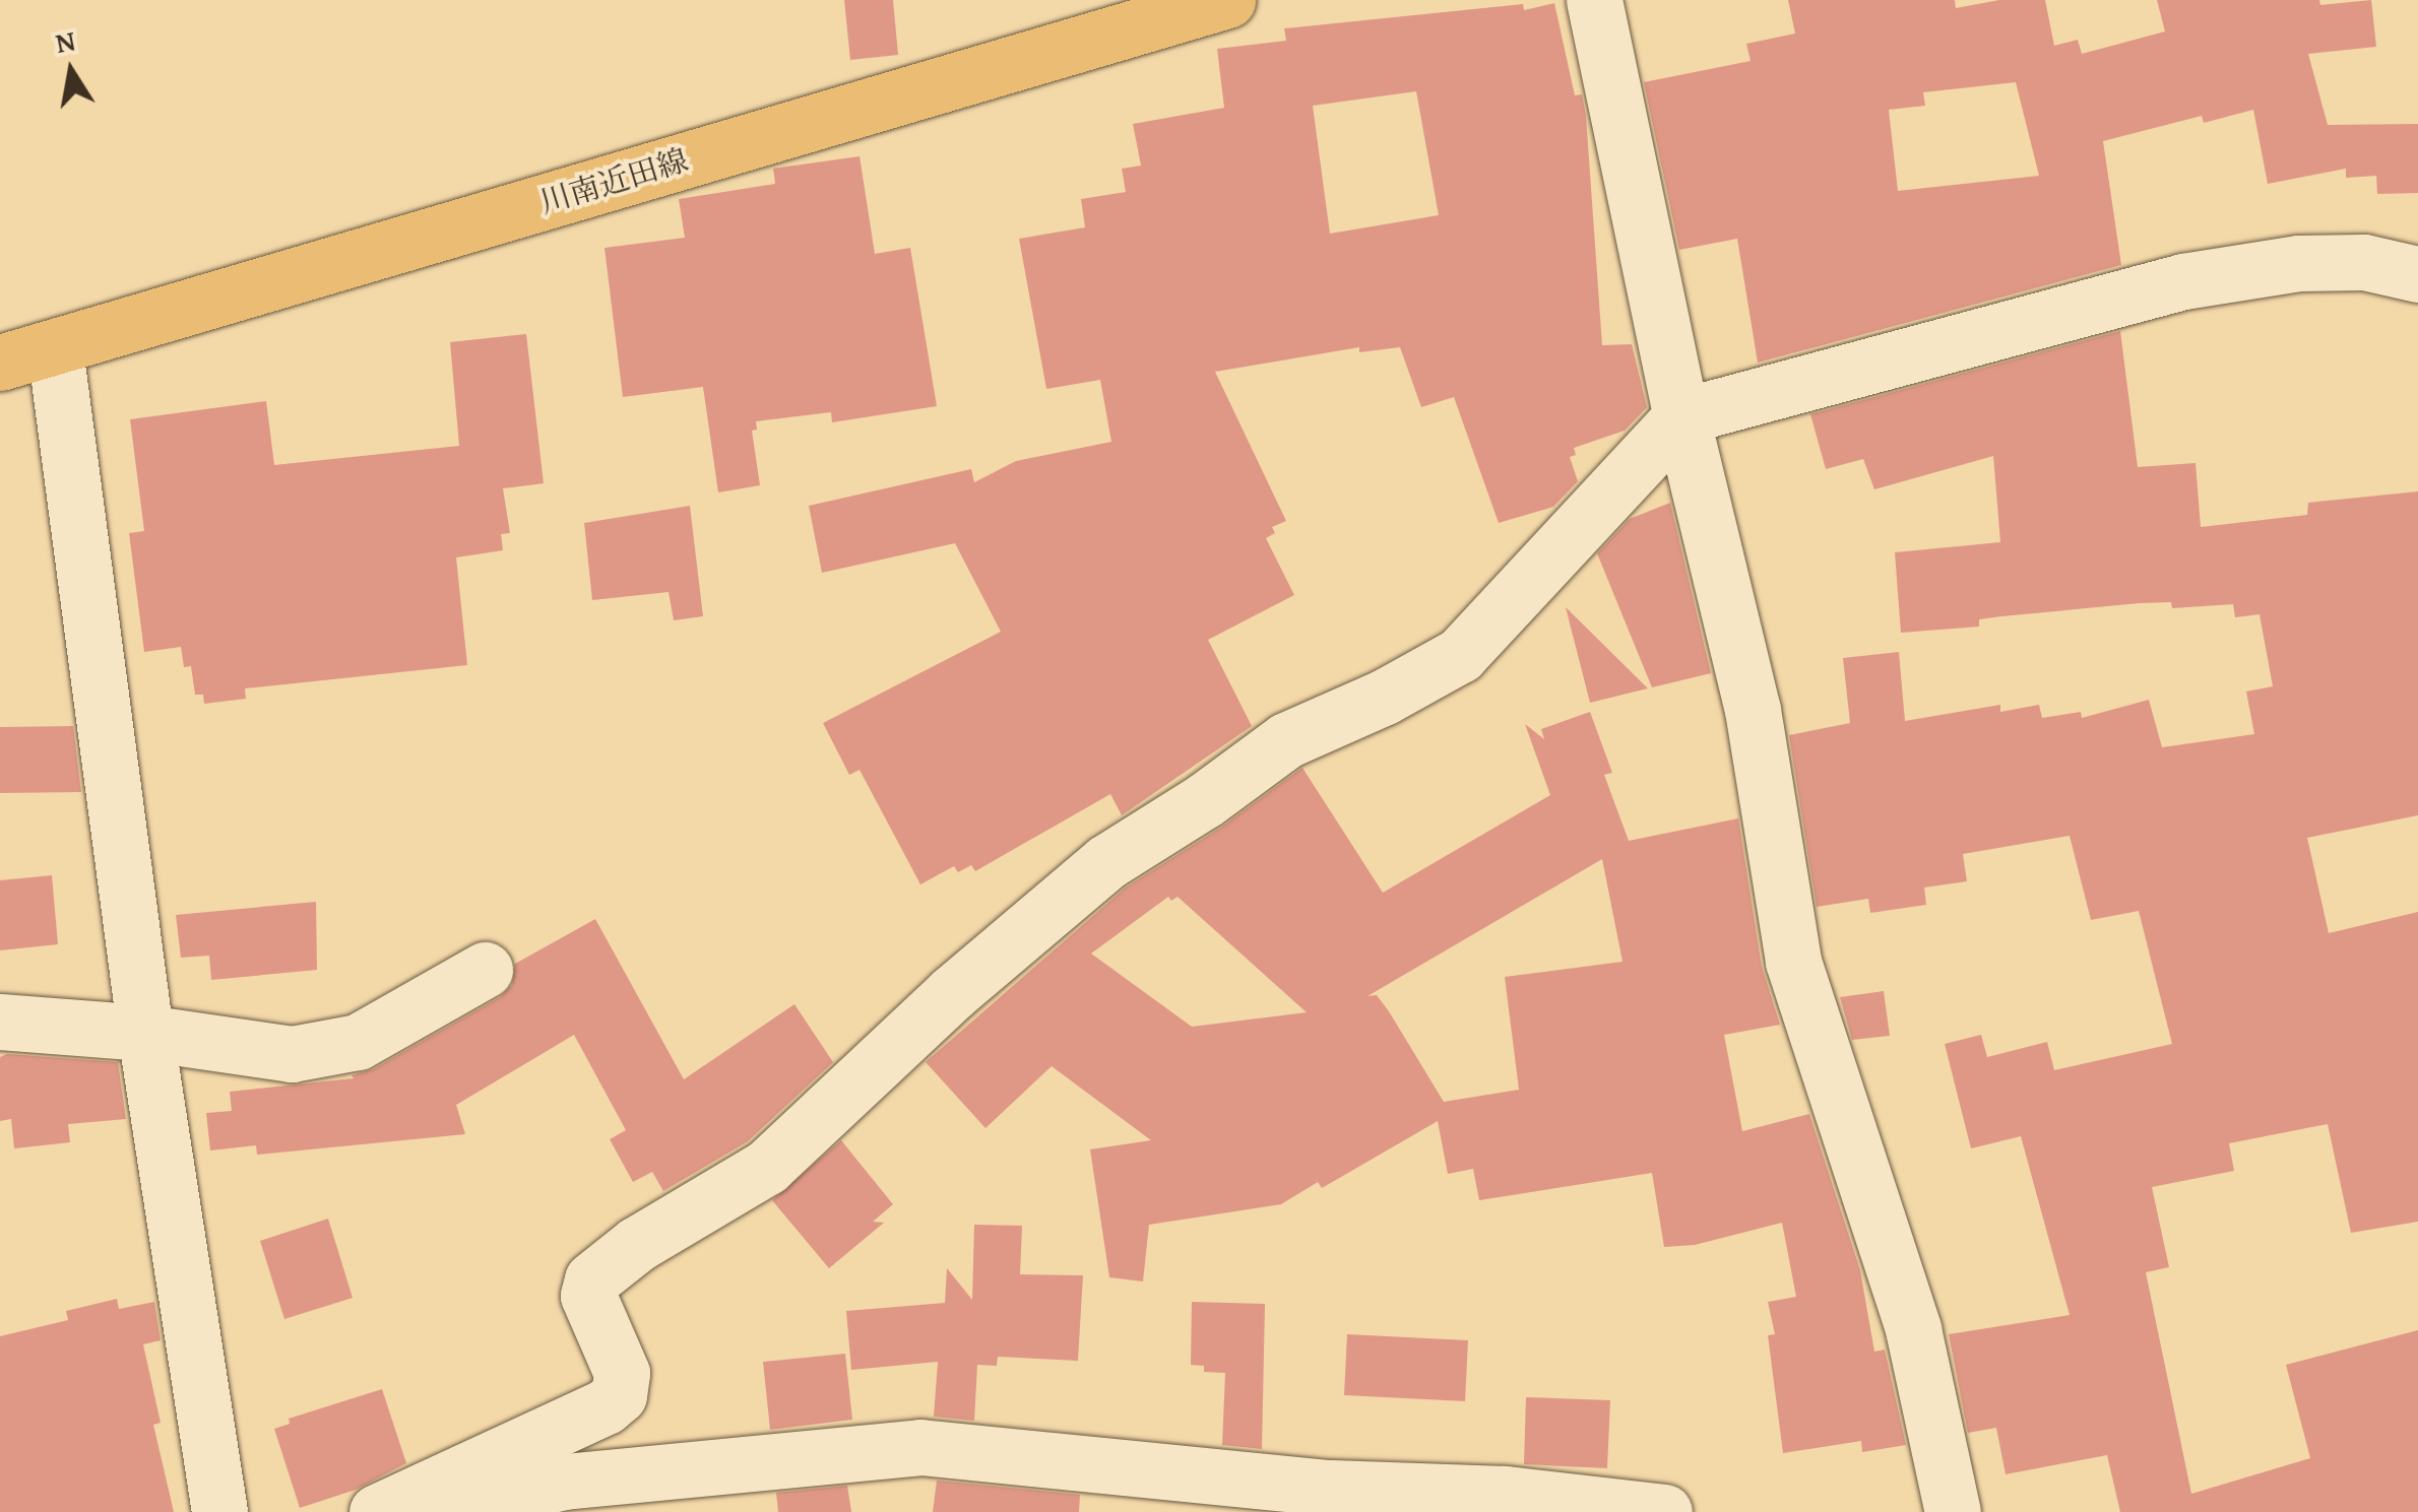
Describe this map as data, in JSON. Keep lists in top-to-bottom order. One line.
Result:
{"streets":{"main road":["川南近田線"]},"north":"top"}
